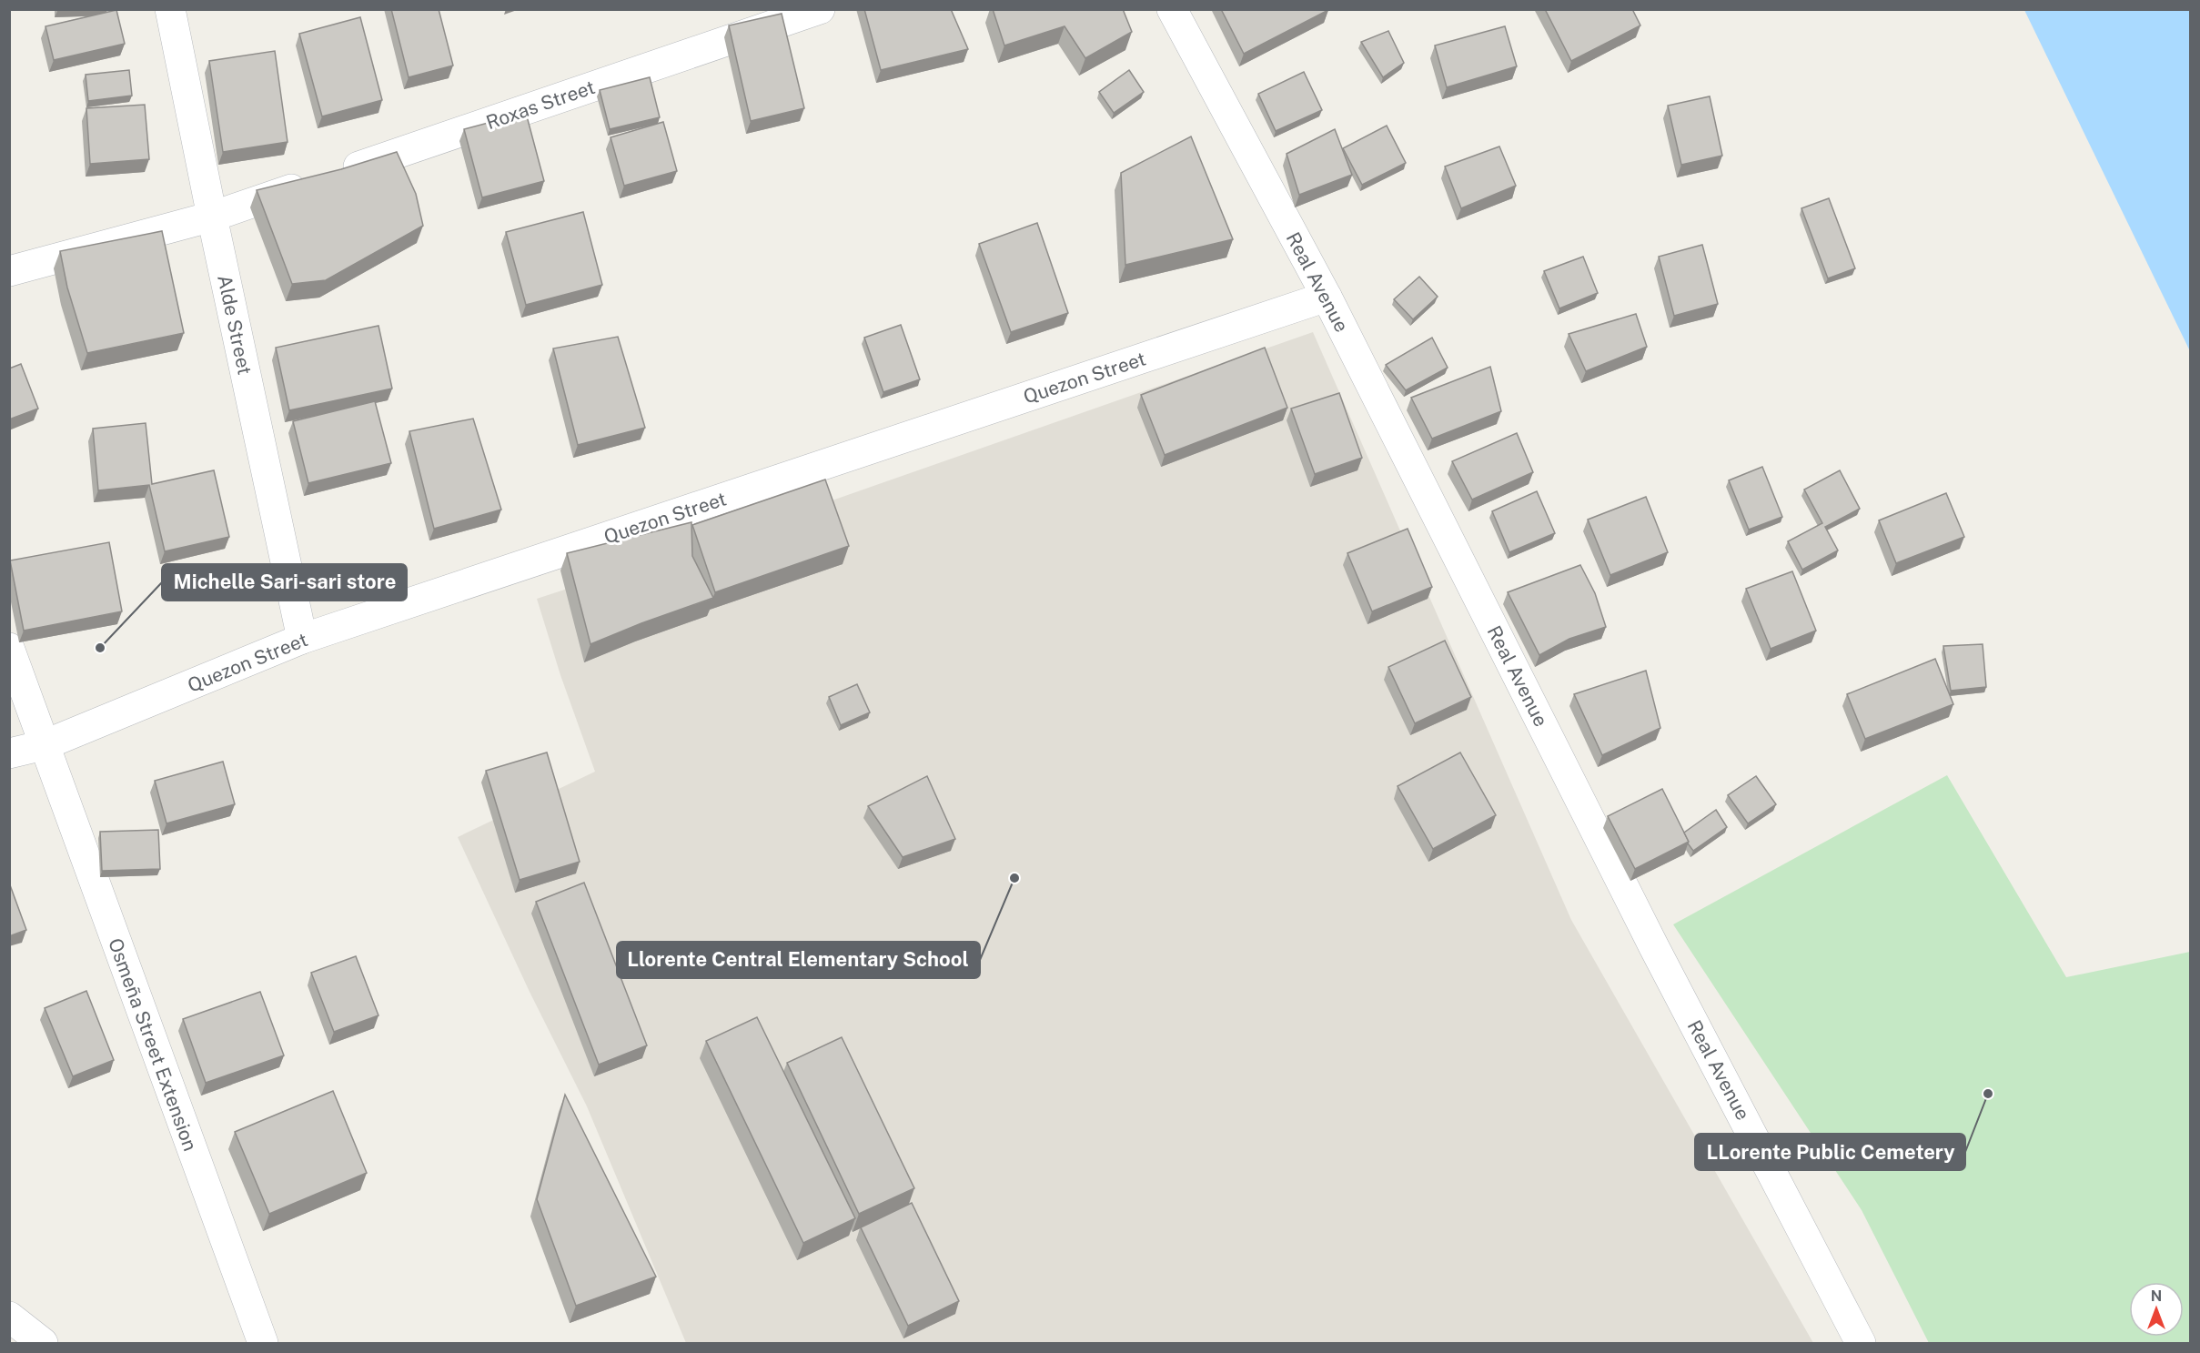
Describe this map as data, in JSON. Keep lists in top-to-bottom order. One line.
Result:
{"streets":{"street":["Roxas Street","Real Avenue","Alde Street","Quezon Street","Osmeña Street Extension"]},"crossings":[["Roxas Street","Alde Street"],["Real Avenue","Quezon Street"],["Alde Street","Quezon Street"],["Quezon Street","Osmeña Street Extension"]],"places":["Michelle Sari-sari store","Llorente Central Elementary School","LLorente Public Cemetery"],"north":"top"}
